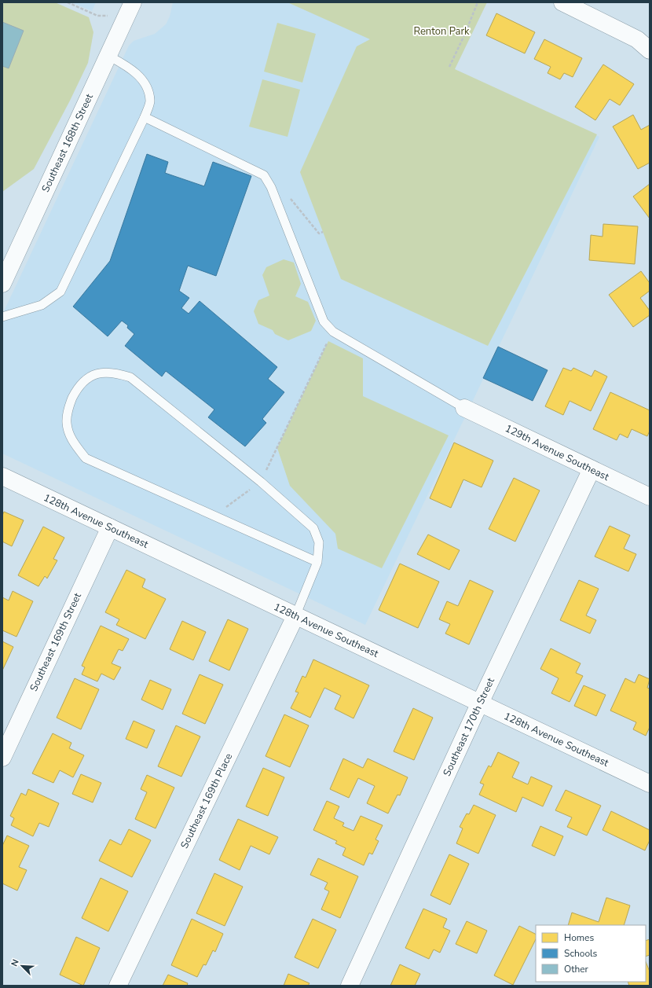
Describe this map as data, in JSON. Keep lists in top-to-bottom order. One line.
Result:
{"streets":{"street":["Southeast 168th Street","129th Avenue Southeast","128th Avenue Southeast","Southeast 169th Street","Southeast 170th Street","Southeast 169th Place"]},"crossings":[["129th Avenue Southeast","Southeast 170th Street"],["128th Avenue Southeast","Southeast 169th Street"],["128th Avenue Southeast","Southeast 170th Street"],["128th Avenue Southeast","Southeast 169th Place"]],"parks":["Renton Park"],"legend":["Homes","Schools","Other"],"north":"top left"}
